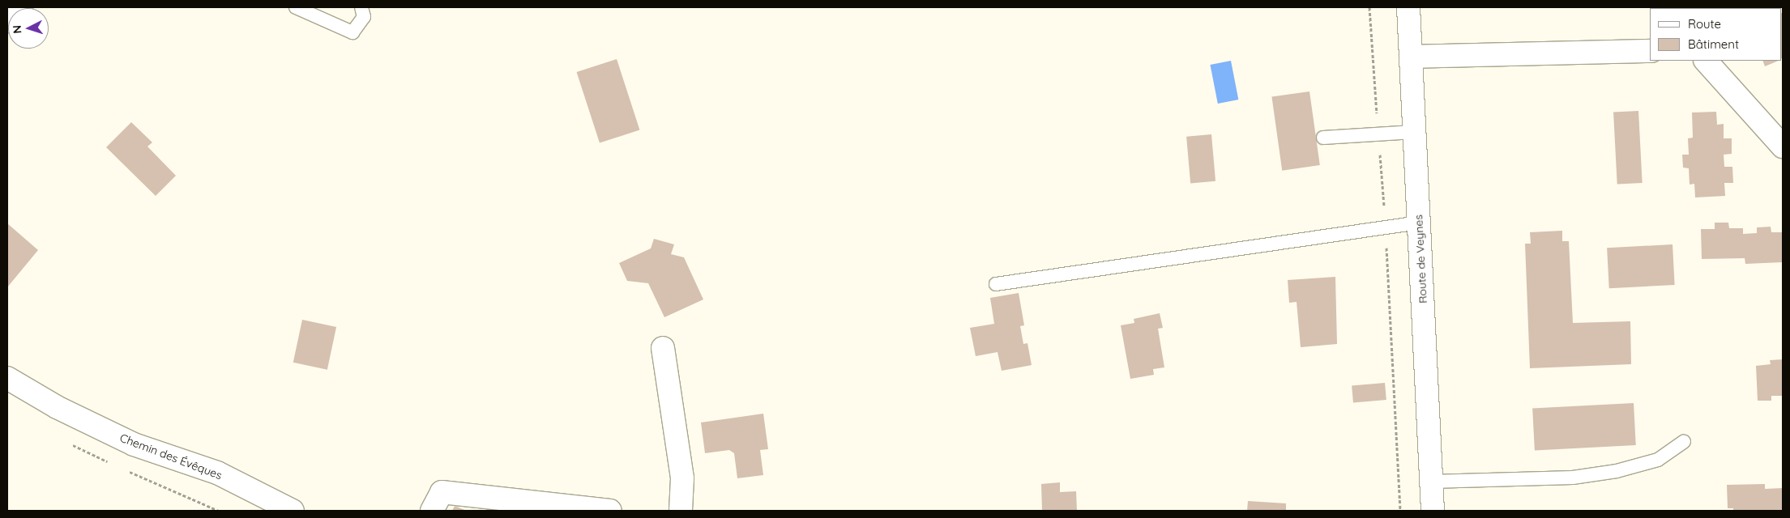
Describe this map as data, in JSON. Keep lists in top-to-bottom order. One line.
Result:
{"streets":{"street":["Route de Veynes","Chemin des Évêques"]},"legend":["Route","Bâtiment"],"north":"left"}
